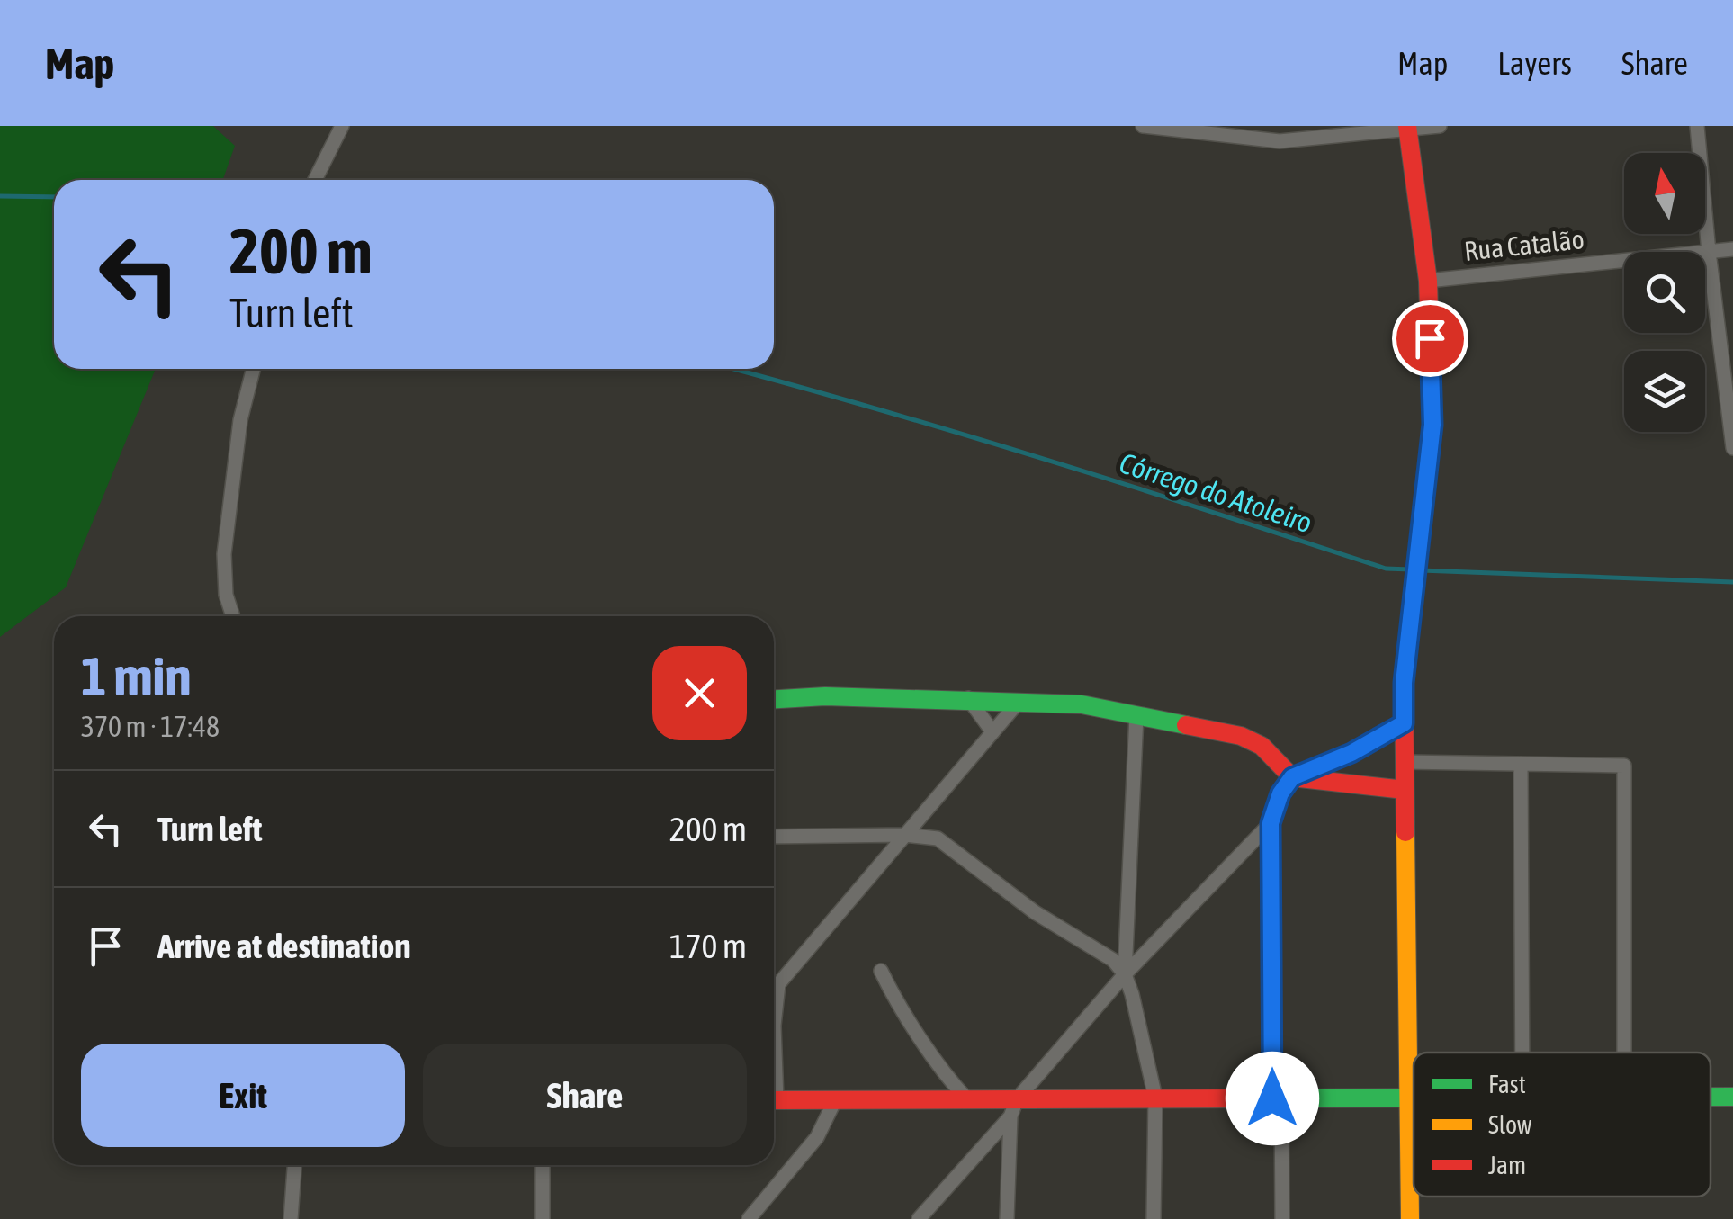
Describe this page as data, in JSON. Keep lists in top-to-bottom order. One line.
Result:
{"streets":{"street":["Rua Catalão"]},"water":["Córrego do Atoleiro"],"legend":["Fast","Slow","Jam"],"north":"top","page":{"header":"Map","nav":["Map","Layers","Share"],"turn":["200 m","Turn left"],"heading":["1 min","370 m · 17:48"],"list":[{"name":"Turn left","value":"200 m"},{"name":"Arrive at destination","value":"170 m"}],"buttons":["Exit","Share"]}}
